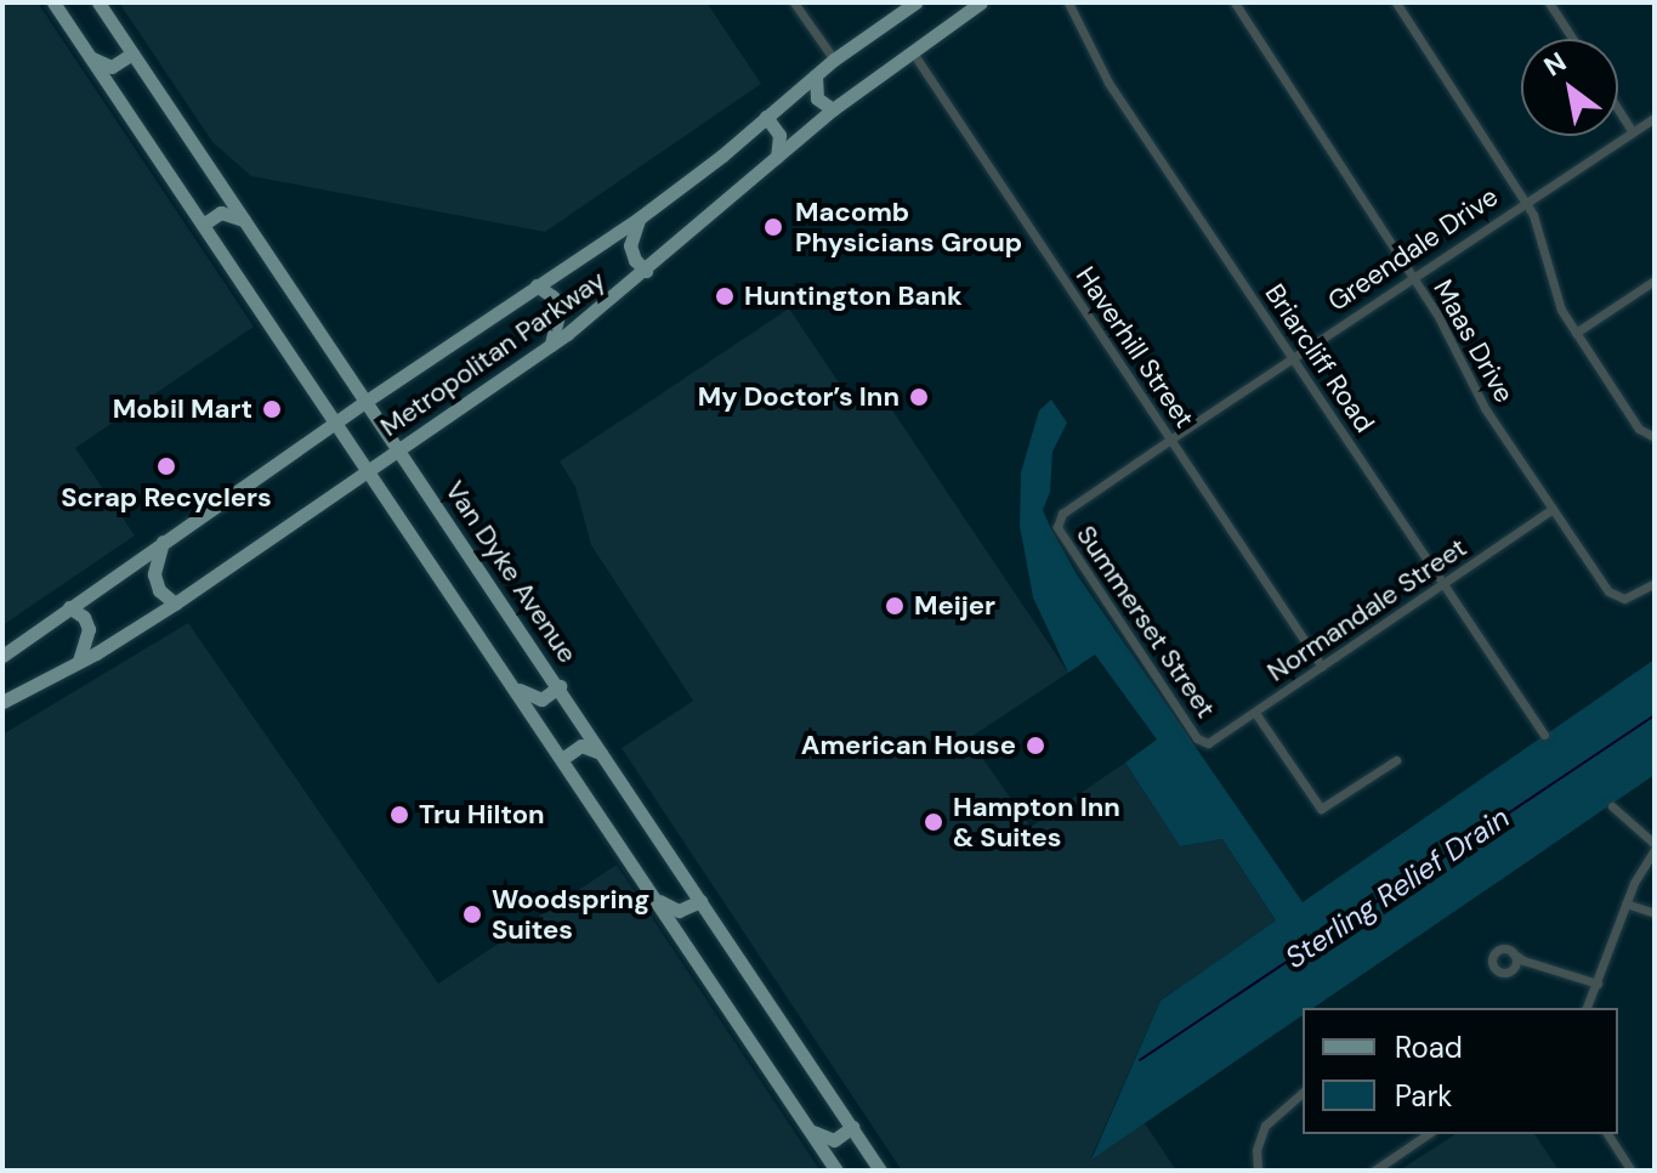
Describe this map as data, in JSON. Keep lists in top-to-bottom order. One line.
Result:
{"streets":{"main road":["Metropolitan Parkway","Van Dyke Avenue"],"street":["Greendale Drive","Maas Drive","Haverhill Street","Briarcliff Road","Normandale Street","Summerset Street"]},"crossings":[["Greendale Drive","Maas Drive"],["Greendale Drive","Haverhill Street"],["Greendale Drive","Briarcliff Road"],["Greendale Drive","Summerset Street"],["Maas Drive","Normandale Street"],["Haverhill Street","Metropolitan Parkway"],["Haverhill Street","Normandale Street"],["Metropolitan Parkway","Van Dyke Avenue"],["Briarcliff Road","Normandale Street"],["Normandale Street","Summerset Street"]],"water":["Sterling Relief Drain"],"places":["Macomb Physicians Group","Huntington Bank","My Doctor’s Inn","Mobil Mart","Scrap Recyclers","Meijer","American House","Tru Hilton","Hampton Inn & Suites","Woodspring Suites"],"legend":["Road","Park"],"north":"top left"}
